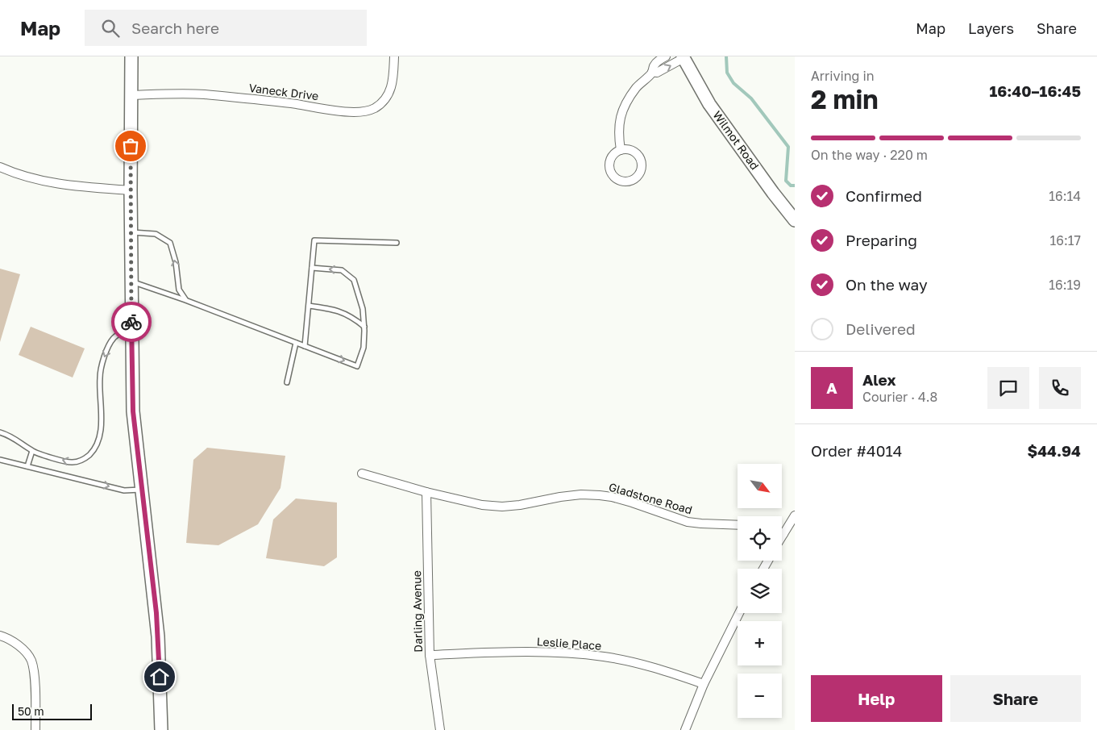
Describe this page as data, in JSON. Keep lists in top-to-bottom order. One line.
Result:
{"streets":{"street":["Vaneck Drive","Wilmot Road","Gladstone Road","Darling Avenue","Leslie Place"]},"crossings":[["Gladstone Road","Darling Avenue"],["Darling Avenue","Leslie Place"]],"scale_bar":"50 m","north":"bottom right","page":{"header":"Map","search":"Search here","nav":["Map","Layers","Share"],"heading":["2 min","Arriving in","16:40–16:45"],"panel":["Alex","Courier · 4.8","Order #4014","$44.94"],"bar":"On the way · 220 m","list":[["Confirmed","16:14"],["Preparing","16:17"],["On the way","16:19"],"Delivered"],"round":"A","map_buttons":["+","−"],"buttons":["Help","Share"],"scale":"50 m"}}
